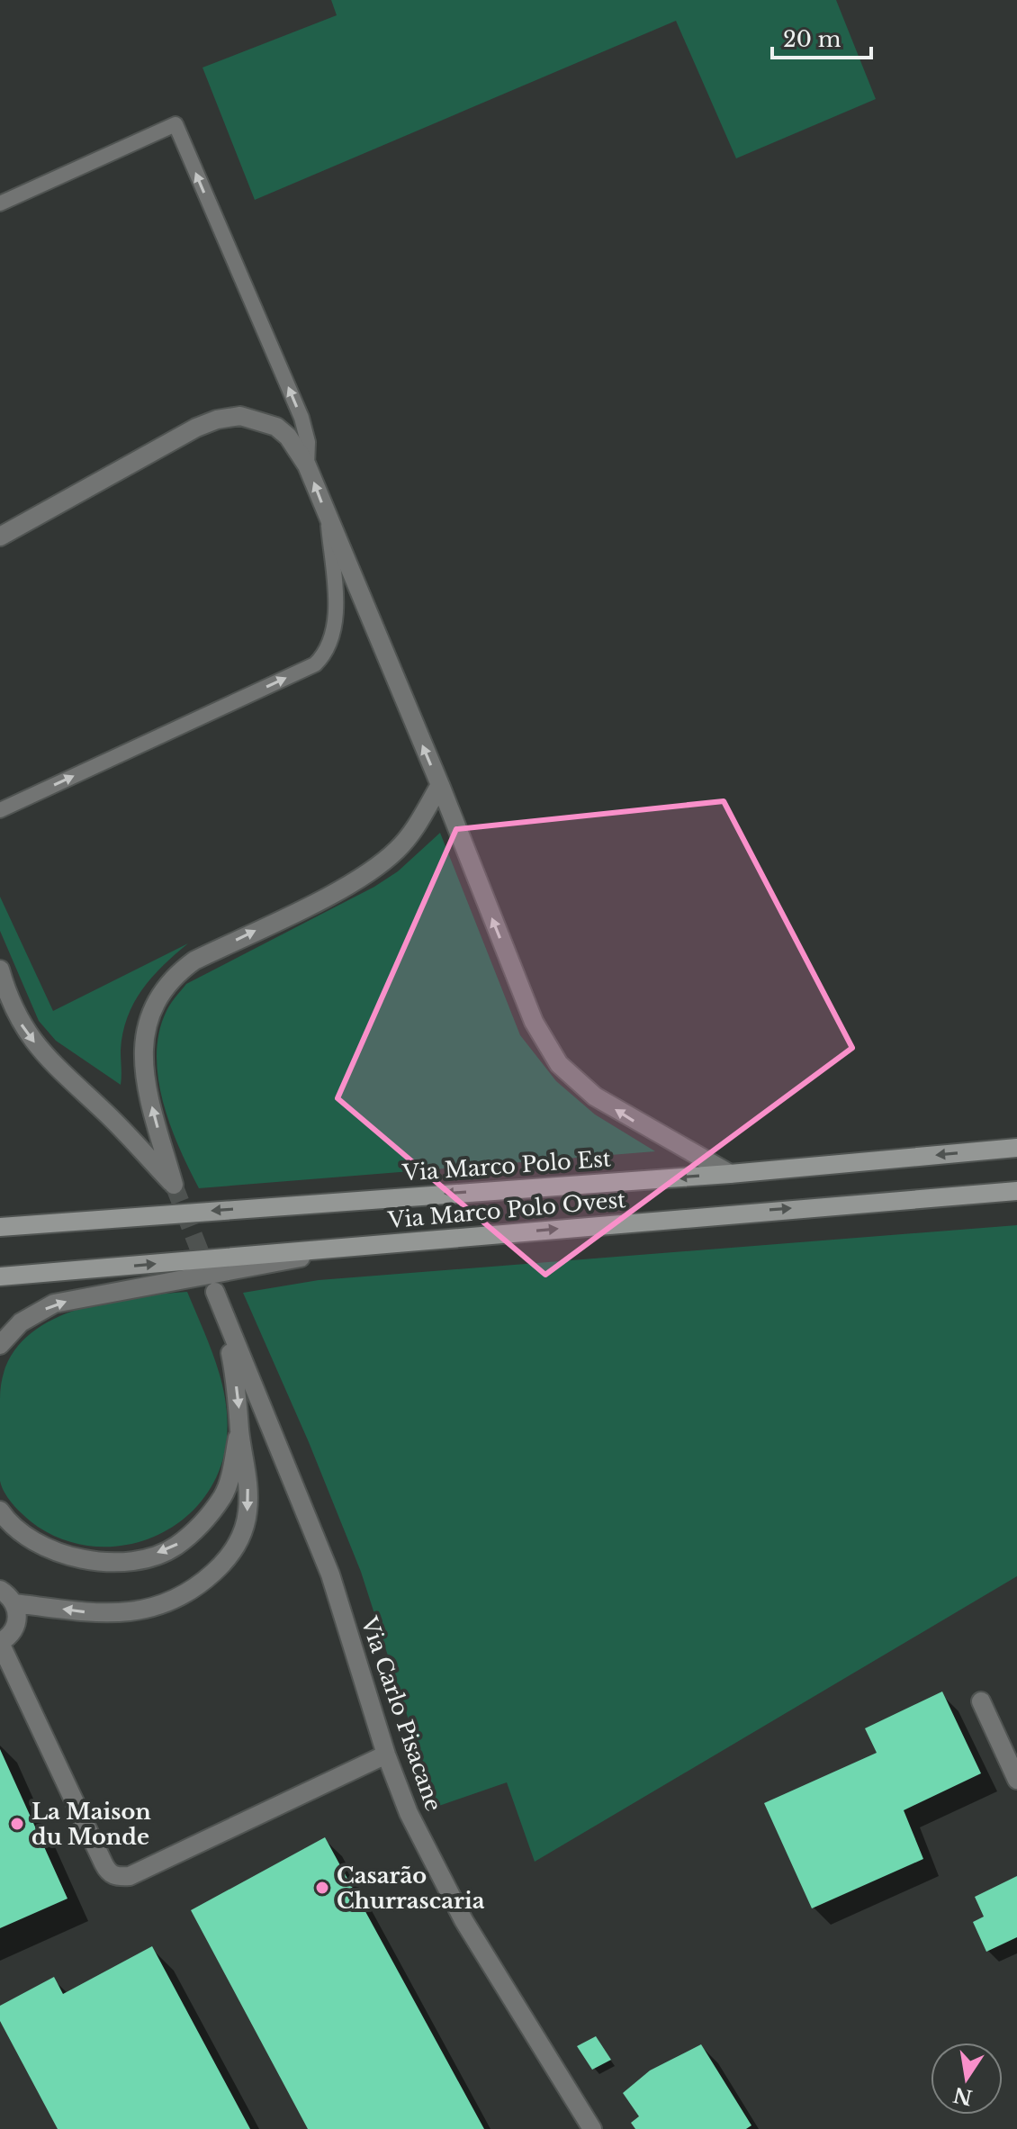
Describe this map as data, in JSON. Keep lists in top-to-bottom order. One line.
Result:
{"streets":{"street":["Via Marco Polo Est","Via Marco Polo Ovest","Via Carlo Pisacane"]},"places":["La Maison du Monde","Casarão Churrascaria"],"scale_bar":"20 m","north":"bottom"}
